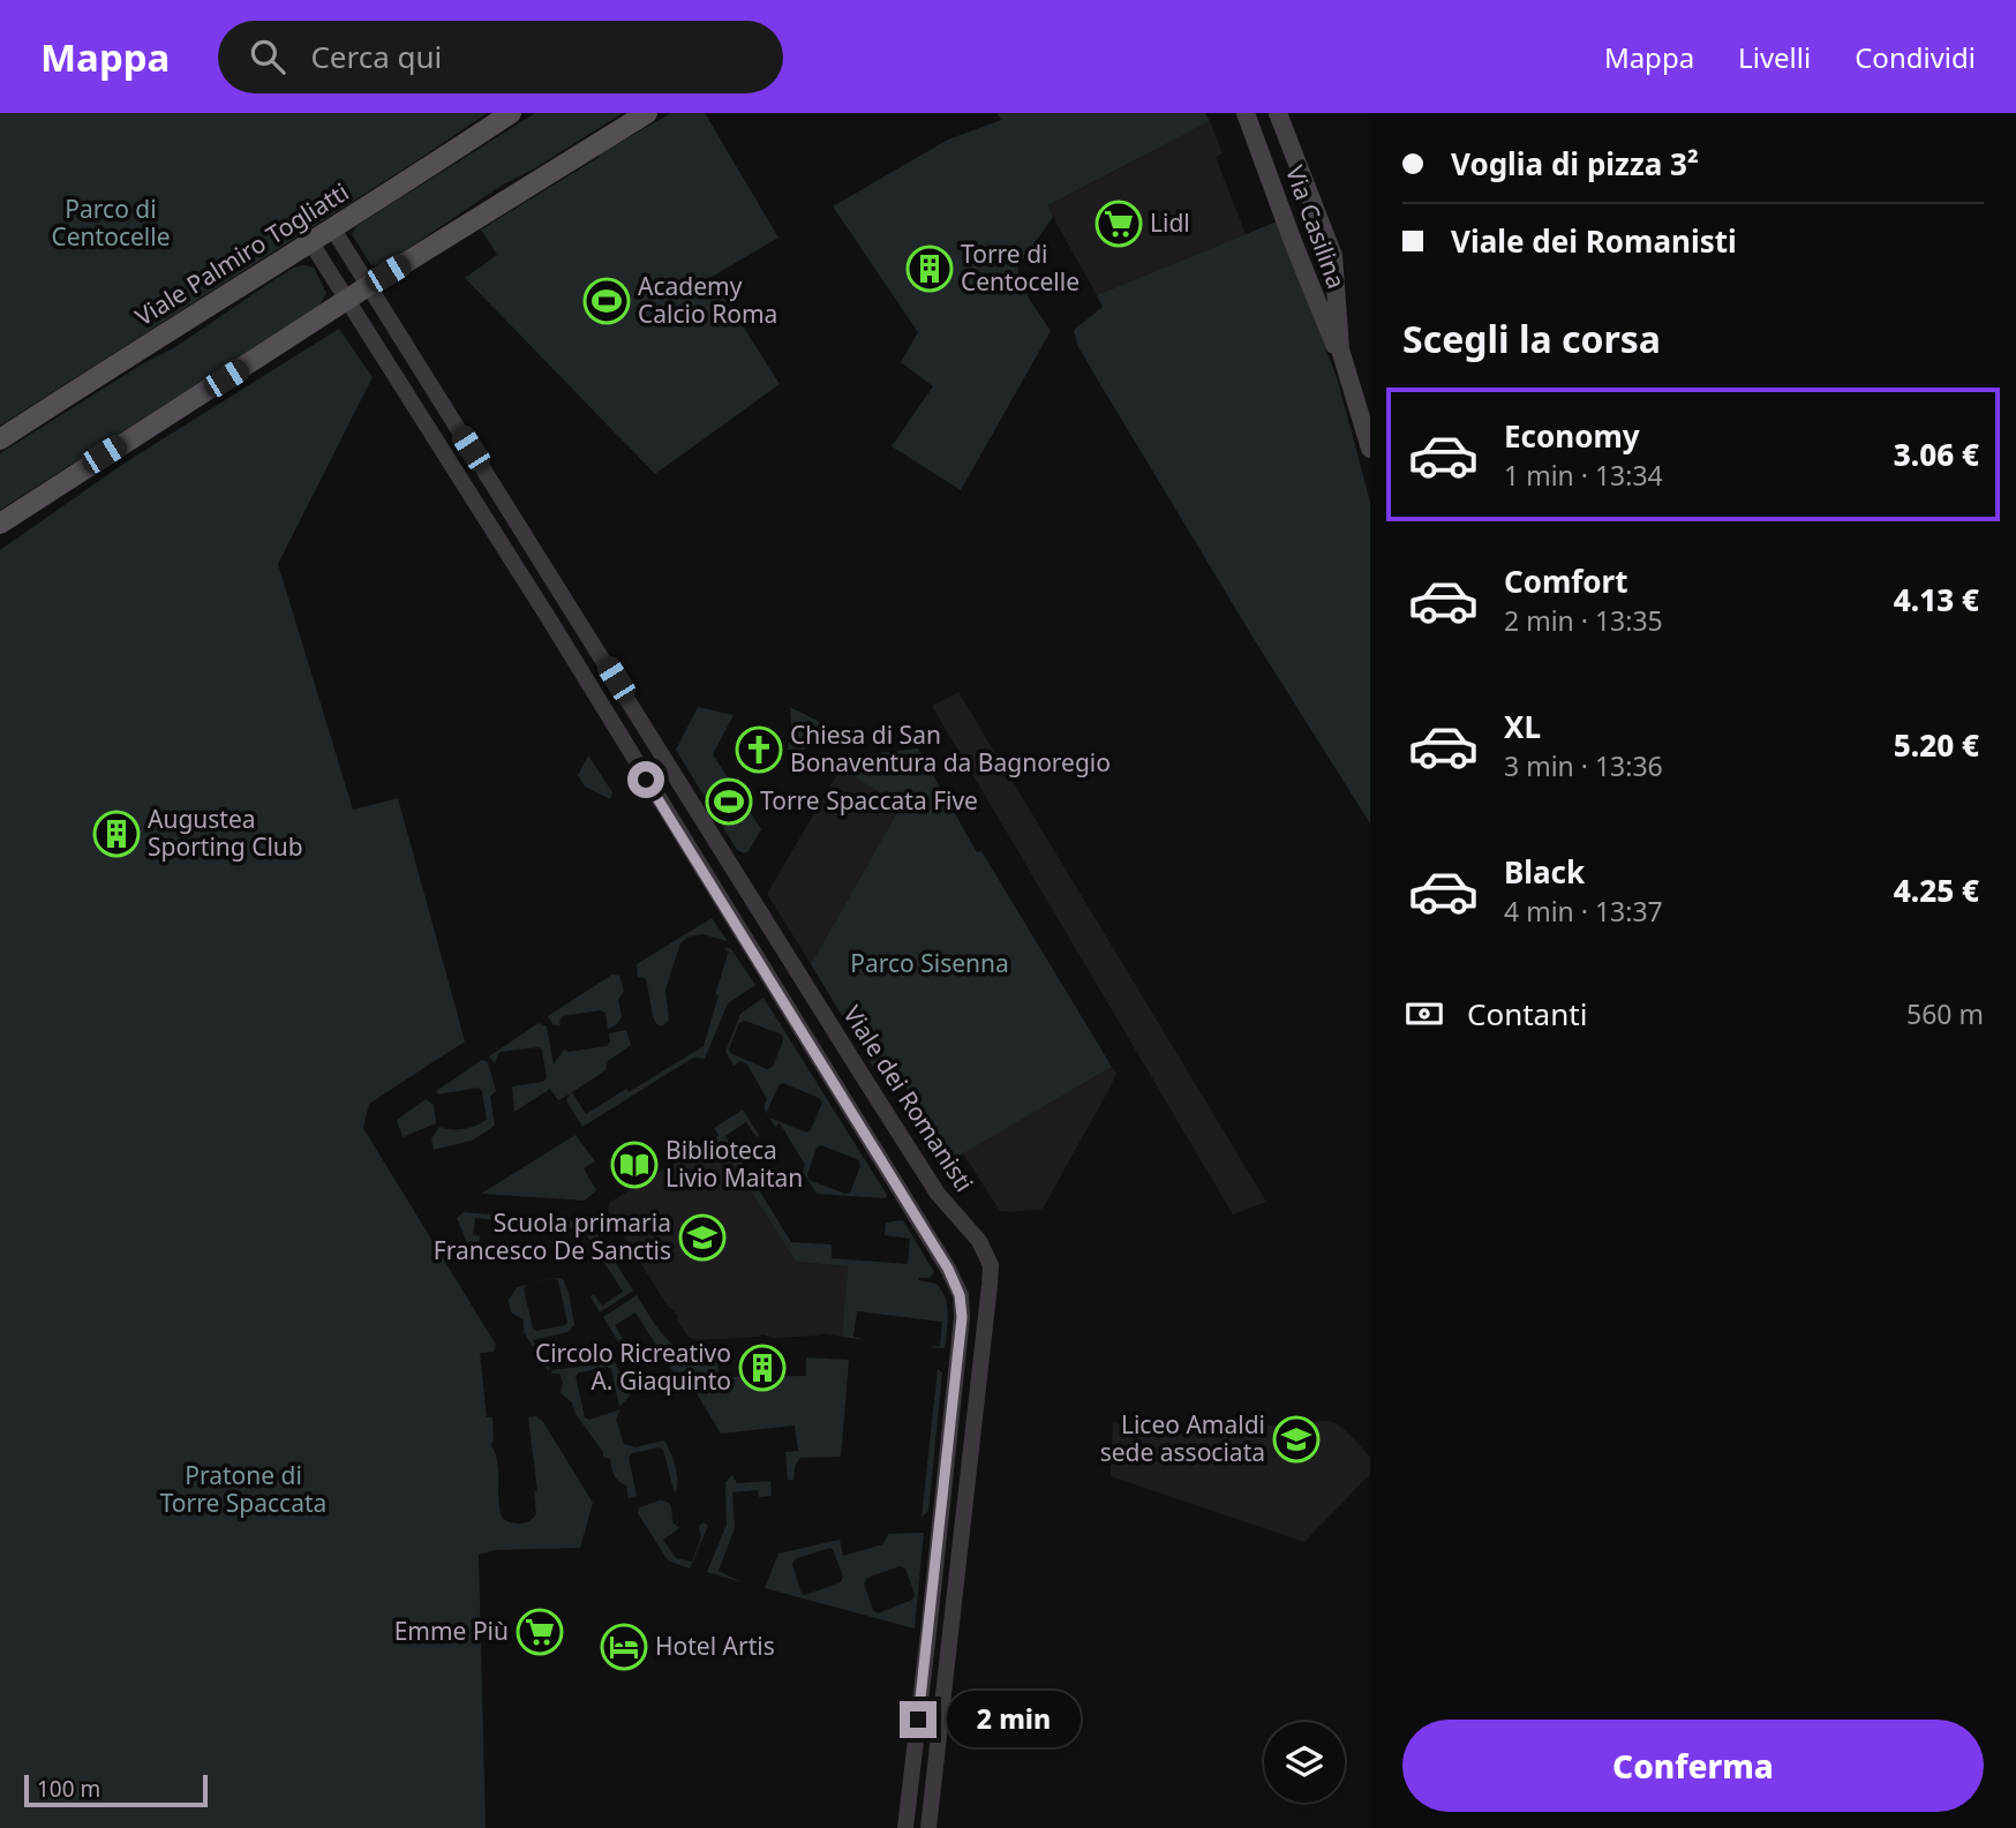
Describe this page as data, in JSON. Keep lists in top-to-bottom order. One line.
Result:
{"streets":{"main road":["Via Casilina","Viale Palmiro Togliatti"],"street":["Viale dei Romanisti"]},"crossings":[["Viale Palmiro Togliatti","Viale dei Romanisti"]],"parks":["Parco di Centocelle","Parco Sisenna","Pratone di Torre Spaccata"],"places":{"supermarket":["Lidl","Emme Più"],"building":["Torre di Centocelle","Augustea Sporting Club","Circolo Ricreativo A. Giaquinto"],"sports":["Academy Calcio Roma","Torre Spaccata Five"],"church":["Chiesa di San Bonaventura da Bagnoregio"],"library":["Biblioteca Livio Maitan"],"school or university":["Scuola primaria Francesco De Sanctis","Liceo Amaldi sede associata"],"hotel":["Hotel Artis"]},"scale_bar":"100 m","page":{"header":"Mappa","search":"Cerca qui","nav":["Mappa","Livelli","Condividi"],"banner":["Voglia di pizza 3²","Viale dei Romanisti"],"heading":"Scegli la corsa","list":[{"name":"Economy","note":"1 min · 13:34","value":"3.06 €"},{"name":"Comfort","note":"2 min · 13:35","value":"4.13 €"},{"name":"XL","note":"3 min · 13:36","value":"5.20 €"},{"name":"Black","note":"4 min · 13:37","value":"4.25 €"}],"pay":["Contanti","560 m"],"bubble":"2 min","buttons":"Conferma","scale":"100 m"}}
